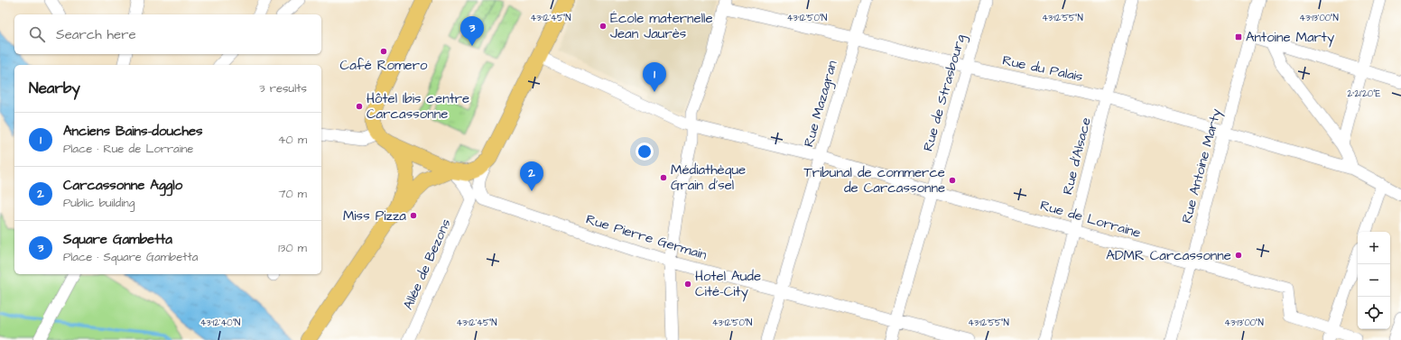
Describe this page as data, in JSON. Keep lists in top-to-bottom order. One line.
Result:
{"streets":{"street":["Rue du Palais","Rue de Strasbourg","Rue Mazagran","Rue d'Alsace","Rue Antoine Marty","Rue de Lorraine","Rue Pierre Germain","Allée de Bezons"]},"crossings":[["Rue du Palais","Rue de Strasbourg"],["Rue du Palais","Rue Mazagran"],["Rue du Palais","Rue d'Alsace"],["Rue du Palais","Rue Antoine Marty"],["Rue de Strasbourg","Rue de Lorraine"],["Rue de Strasbourg","Rue Pierre Germain"],["Rue Mazagran","Rue de Lorraine"],["Rue Mazagran","Rue Pierre Germain"],["Rue d'Alsace","Rue de Lorraine"],["Rue Antoine Marty","Rue de Lorraine"],["Rue Pierre Germain","Allée de Bezons"]],"places":{"other":["École maternelle Jean Jaurès","Café Romero","Hôtel Ibis centre Carcassonne","Médiathèque Grain d'sel","Tribunal de commerce de Carcassonne","Miss Pizza","ADMR Carcassonne","Hotel Aude Cité-City"],"transit":["Antoine Marty"]},"page":{"search":"Search here","pins":["3","1","2"],"heading":["Nearby","3 results"],"list":[{"mark":"1","name":"Anciens Bains-douches","note":"Place · Rue de Lorraine","value":"40 m"},{"mark":"2","name":"Carcassonne Agglo","note":"Public building","value":"70 m"},{"mark":"3","name":"Square Gambetta","note":"Place · Square Gambetta","value":"130 m"}],"map_buttons":["+","−"]},"coordinates":["43°12'50\"N","43°12'45\"N","43°12'55\"N","43°13'00\"N","2°21'20\"E","43°12'40\"N"]}
